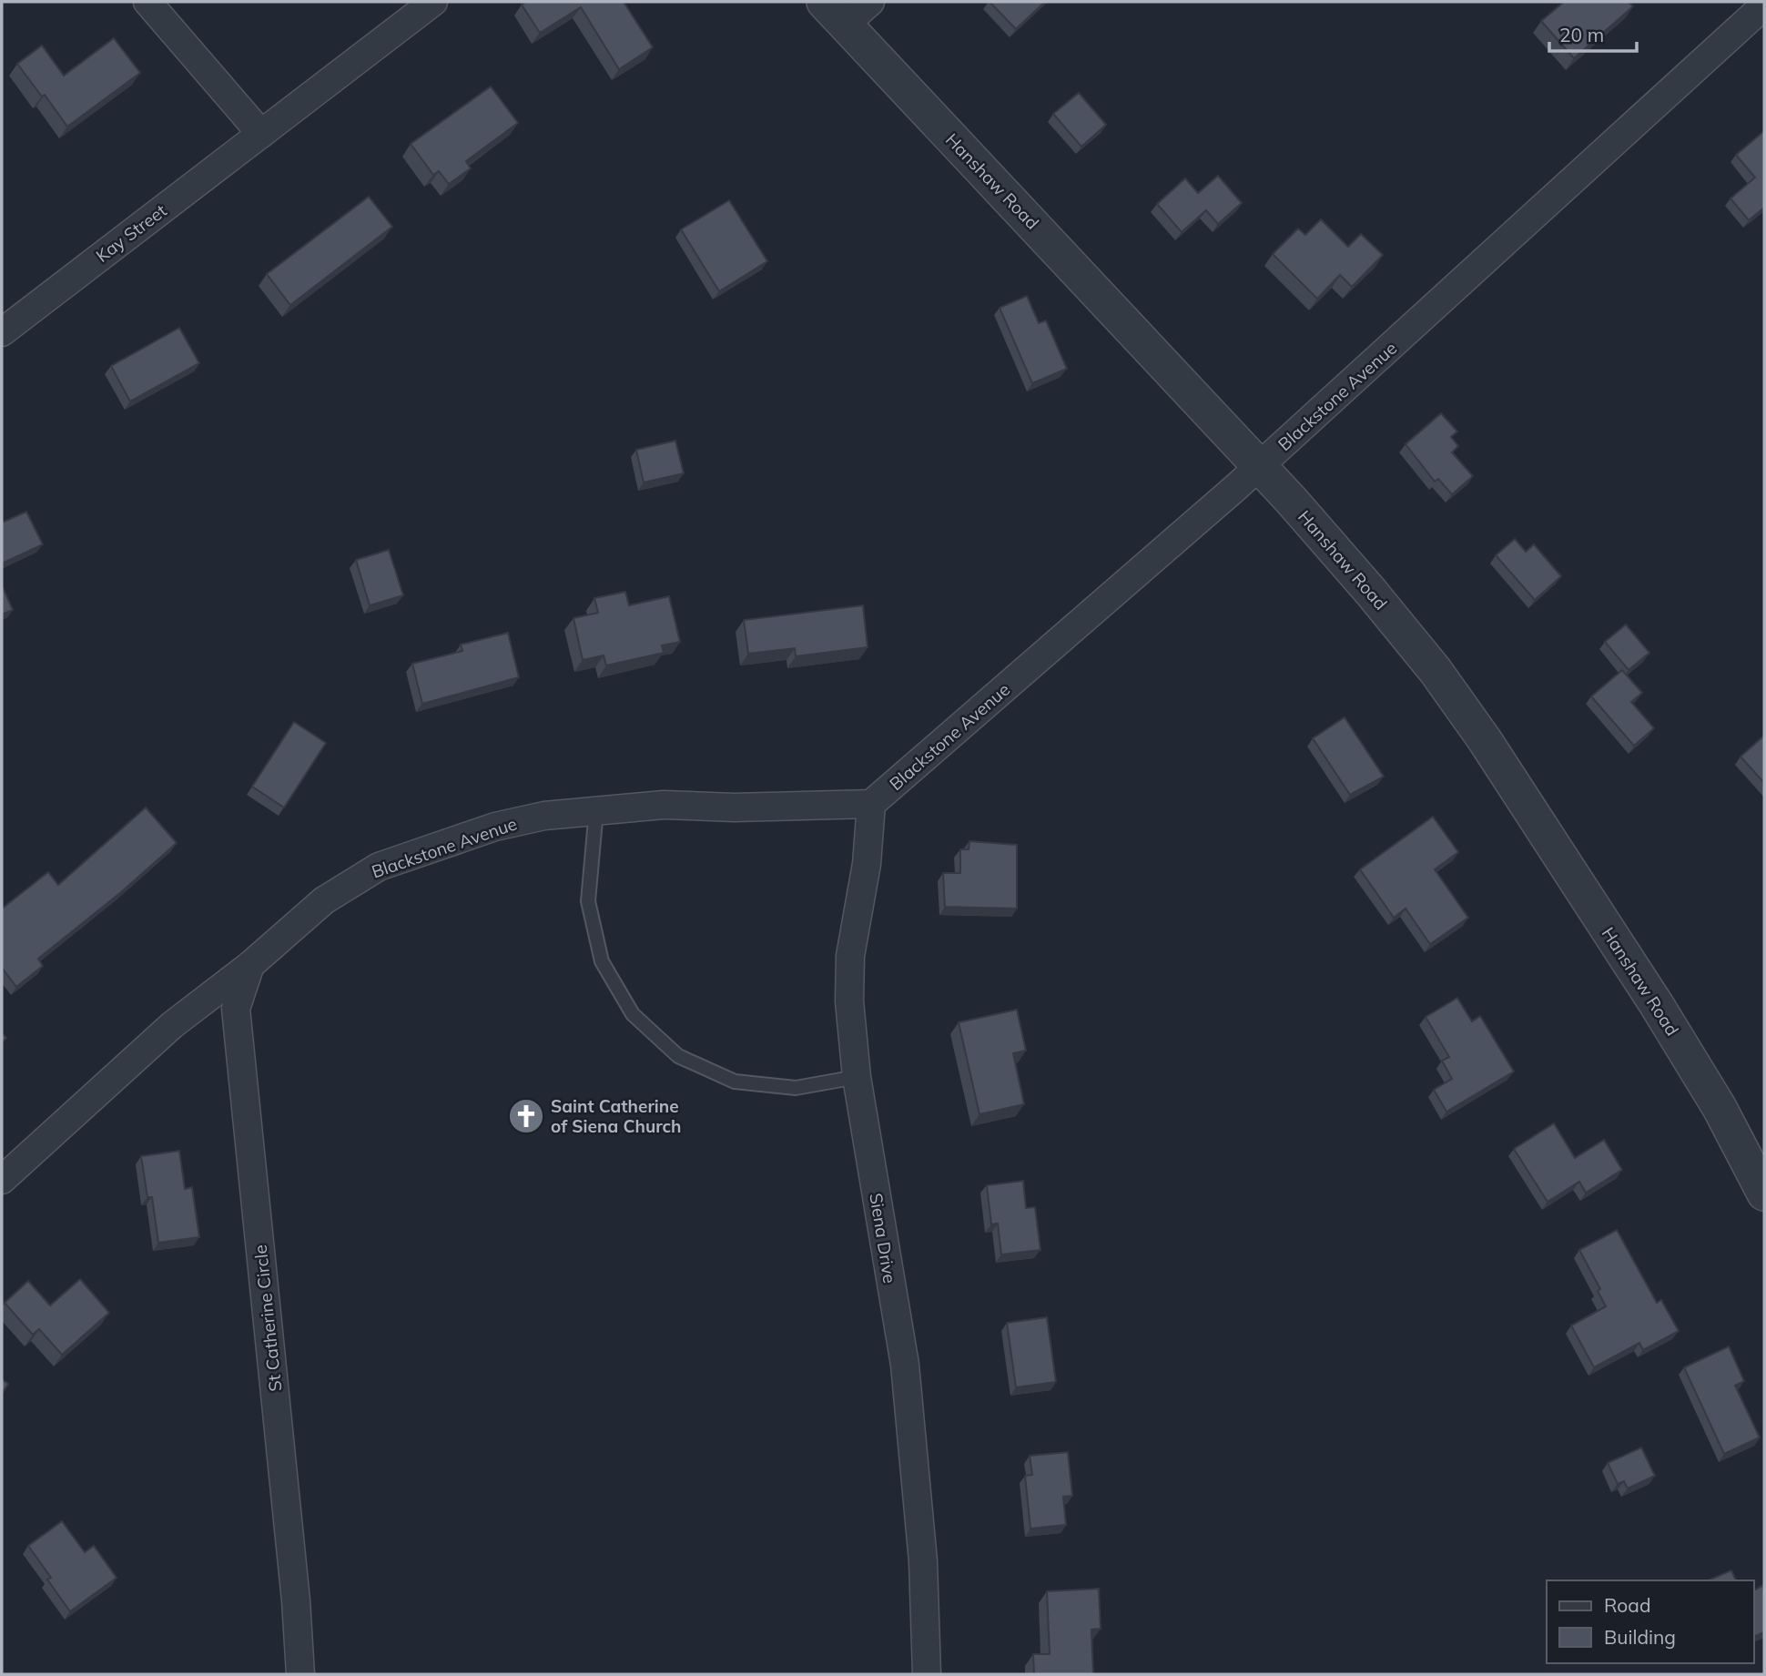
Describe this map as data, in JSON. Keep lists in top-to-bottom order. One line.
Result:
{"streets":{"street":["Hanshaw Road","Kay Street","Blackstone Avenue","Siena Drive","St Catherine Circle"]},"crossings":[["Hanshaw Road","Blackstone Avenue"],["Blackstone Avenue","Siena Drive"],["Blackstone Avenue","St Catherine Circle"]],"places":{"church":["Saint Catherine of Siena Church"]},"legend":["Road","Building"],"scale_bar":"20 m"}
